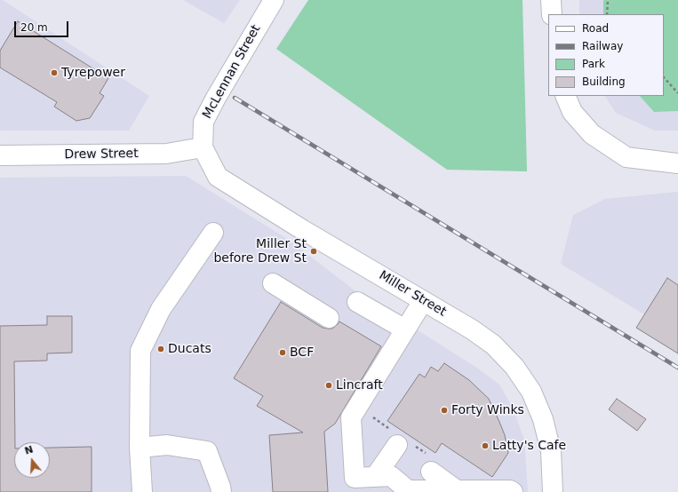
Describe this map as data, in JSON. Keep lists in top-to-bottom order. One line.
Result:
{"streets":{"street":["McLennan Street","Drew Street","Miller Street"]},"crossings":[["McLennan Street","Drew Street"],["McLennan Street","Miller Street"],["Drew Street","Miller Street"]],"places":["Tyrepower","Miller St before Drew St","Ducats","BCF","Lincraft","Forty Winks","Latty's Cafe"],"legend":["Road","Railway","Park","Building"],"scale_bar":"20 m","north":"top"}
